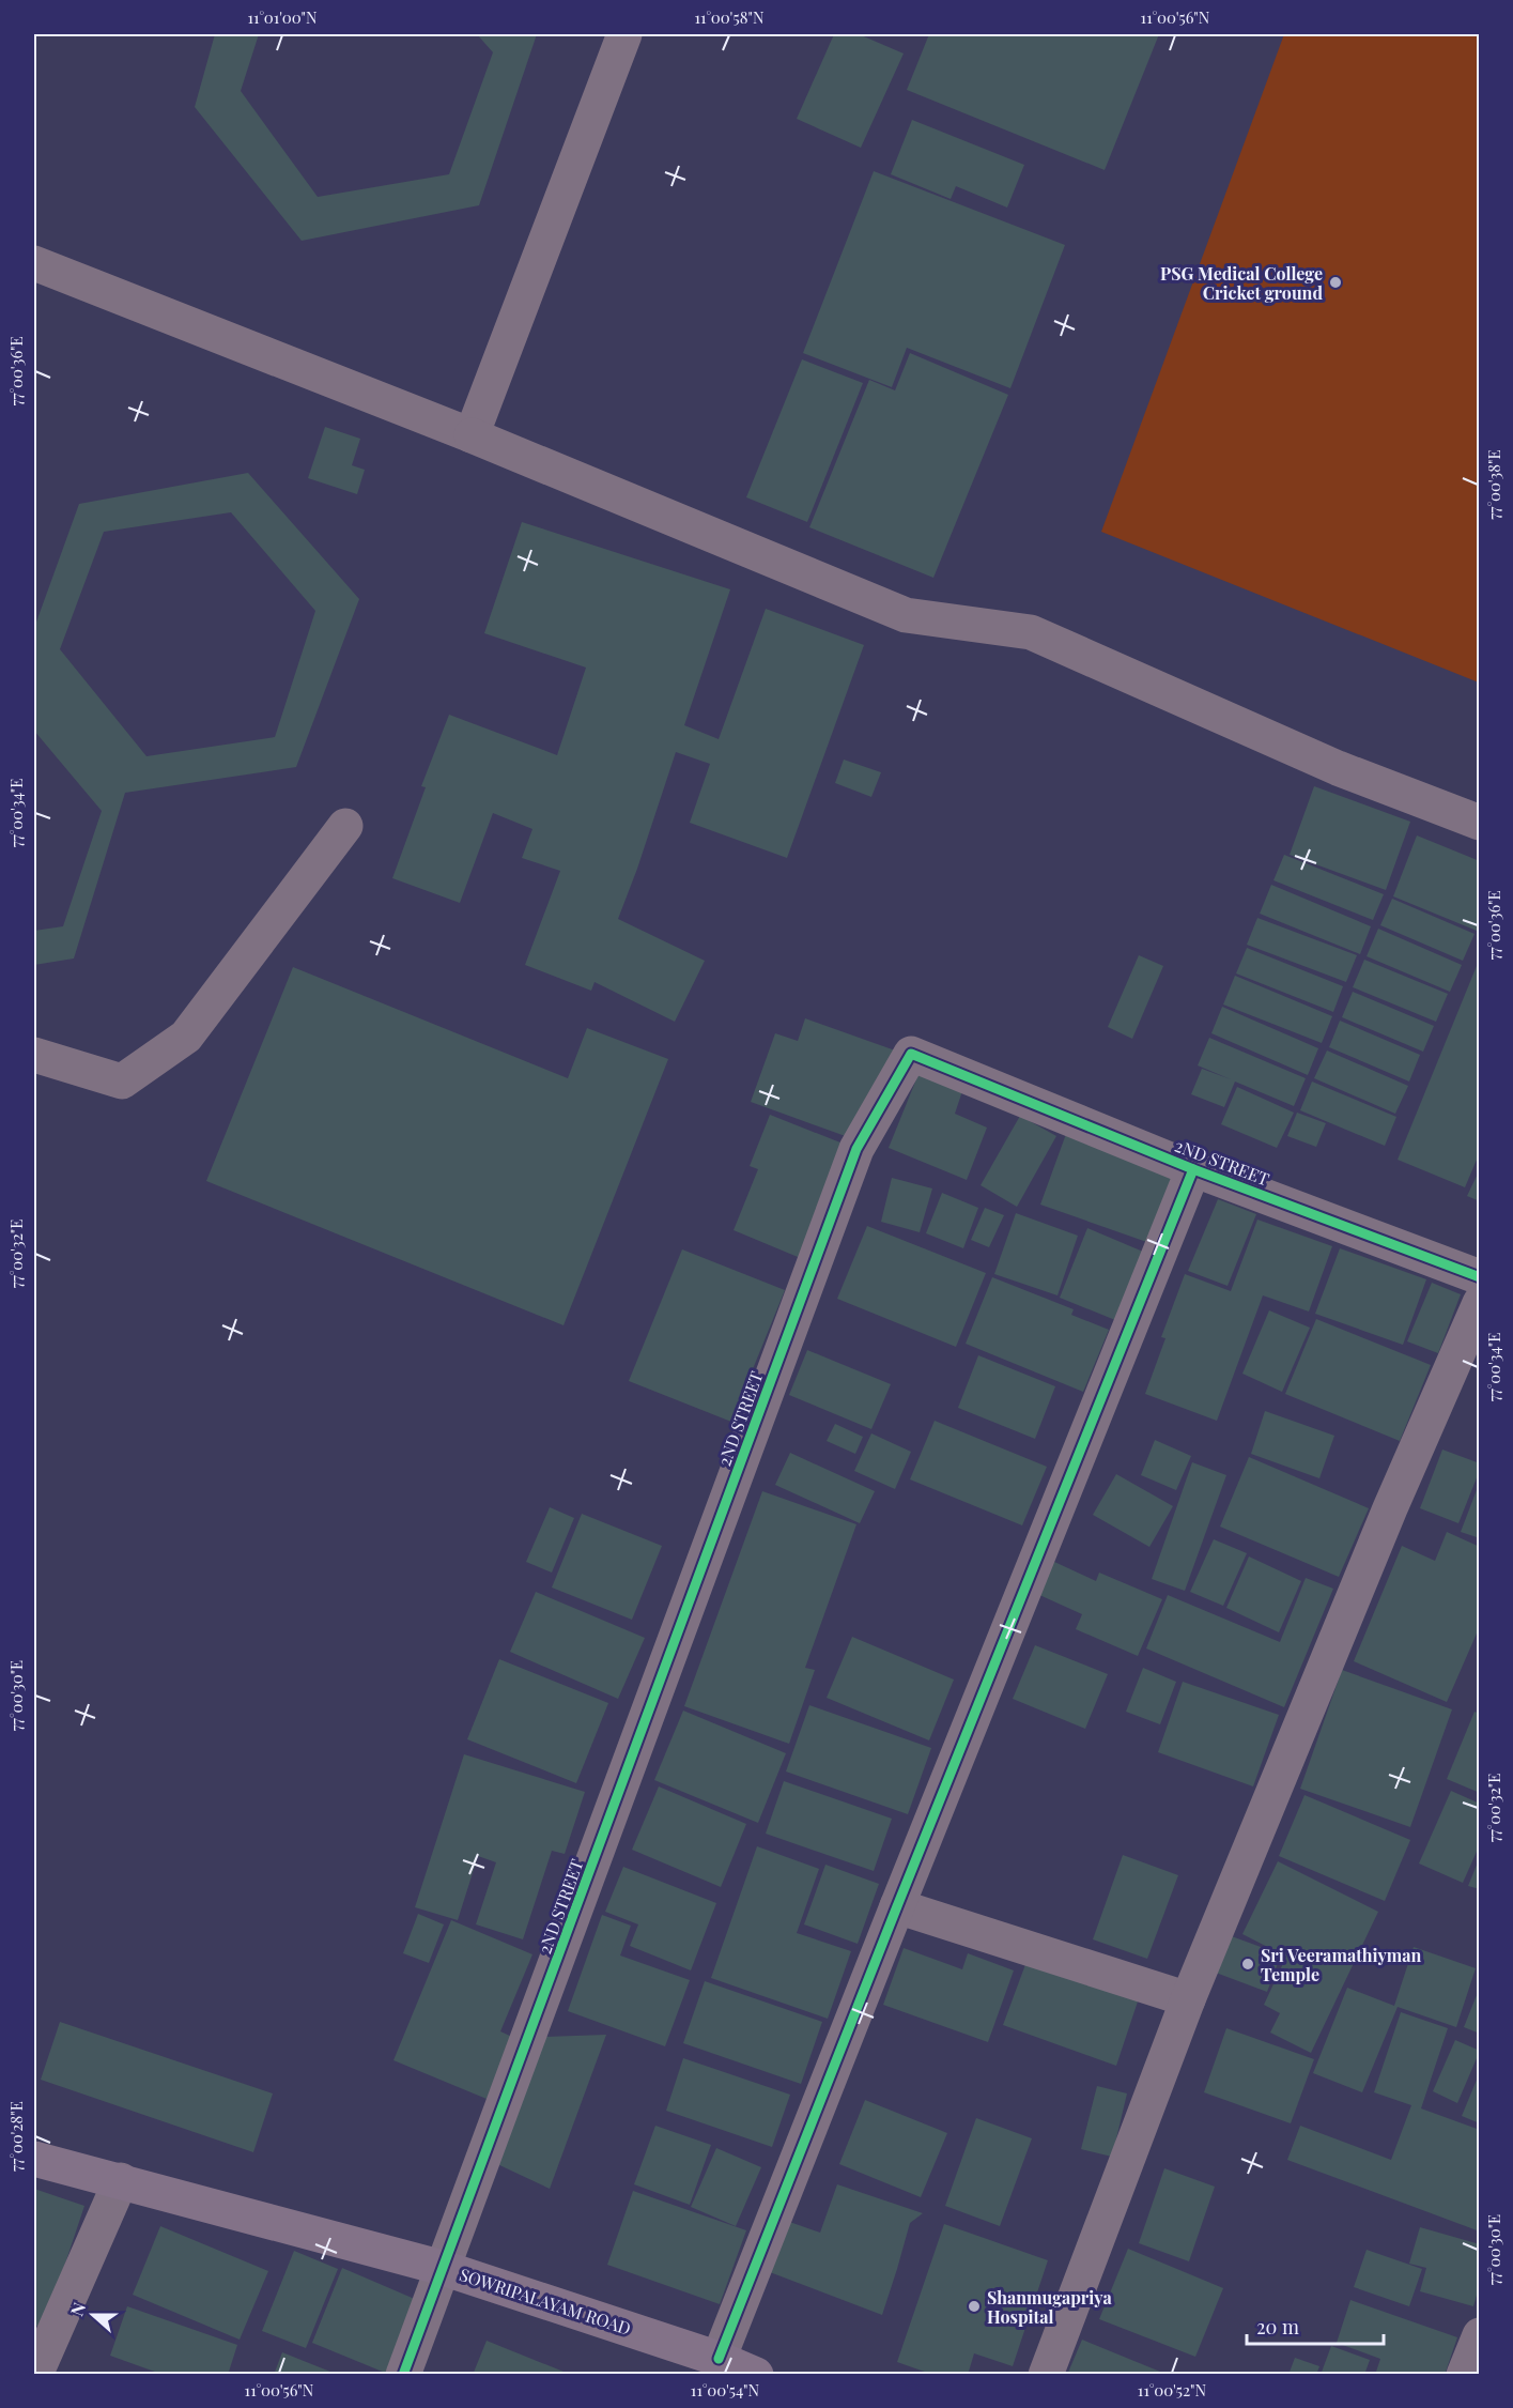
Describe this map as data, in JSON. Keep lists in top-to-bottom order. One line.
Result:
{"streets":{"street":["2ND STREET","SOWRIPALAYAM ROAD"]},"crossings":[["2ND STREET","SOWRIPALAYAM ROAD"]],"places":["PSG Medical College Cricket ground","Sri Veeramathiyman Temple","Shanmugapriya Hospital"],"scale_bar":"20 m","north":"left","coordinates":["11°01'00\"N","11°00'58\"N","11°00'56\"N","77°00'36\"E","77°00'38\"E","77°00'34\"E","77°00'32\"E","77°00'30\"E","77°00'28\"E","11°00'54\"N","11°00'52\"N"]}
